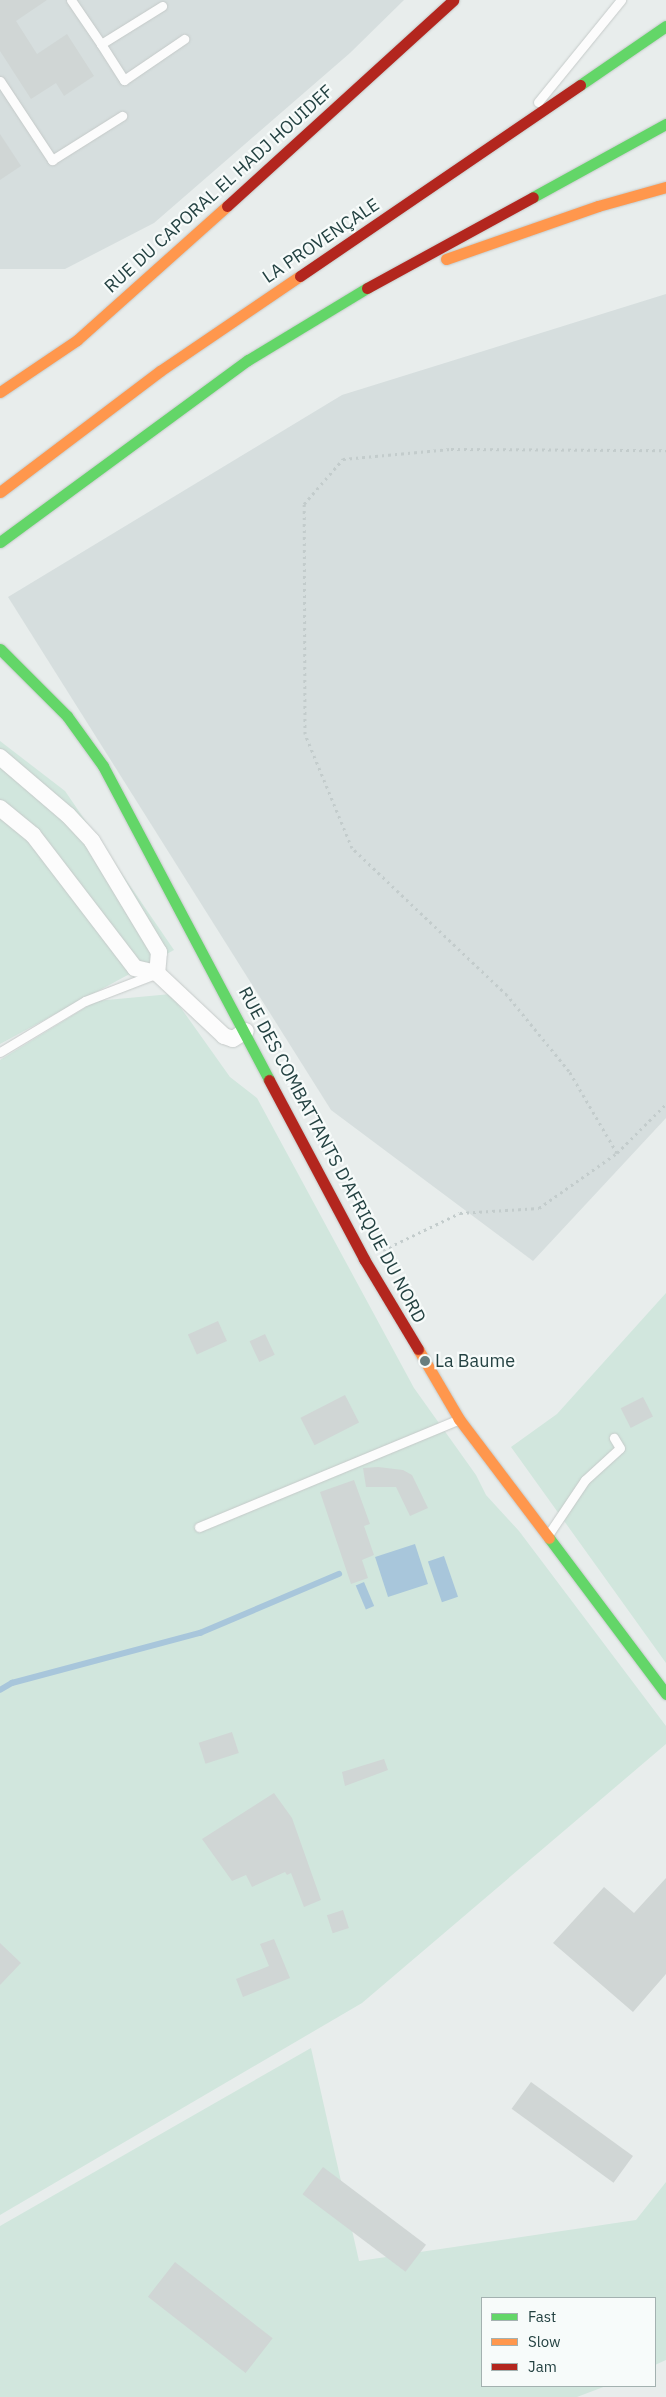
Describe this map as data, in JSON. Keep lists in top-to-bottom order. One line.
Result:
{"streets":{"main road":["RUE DU CAPORAL EL HADJ HOUIDEF","LA PROVENÇALE","RUE DES COMBATTANTS D'AFRIQUE DU NORD"]},"places":["La Baume"],"legend":["Fast","Slow","Jam"]}
